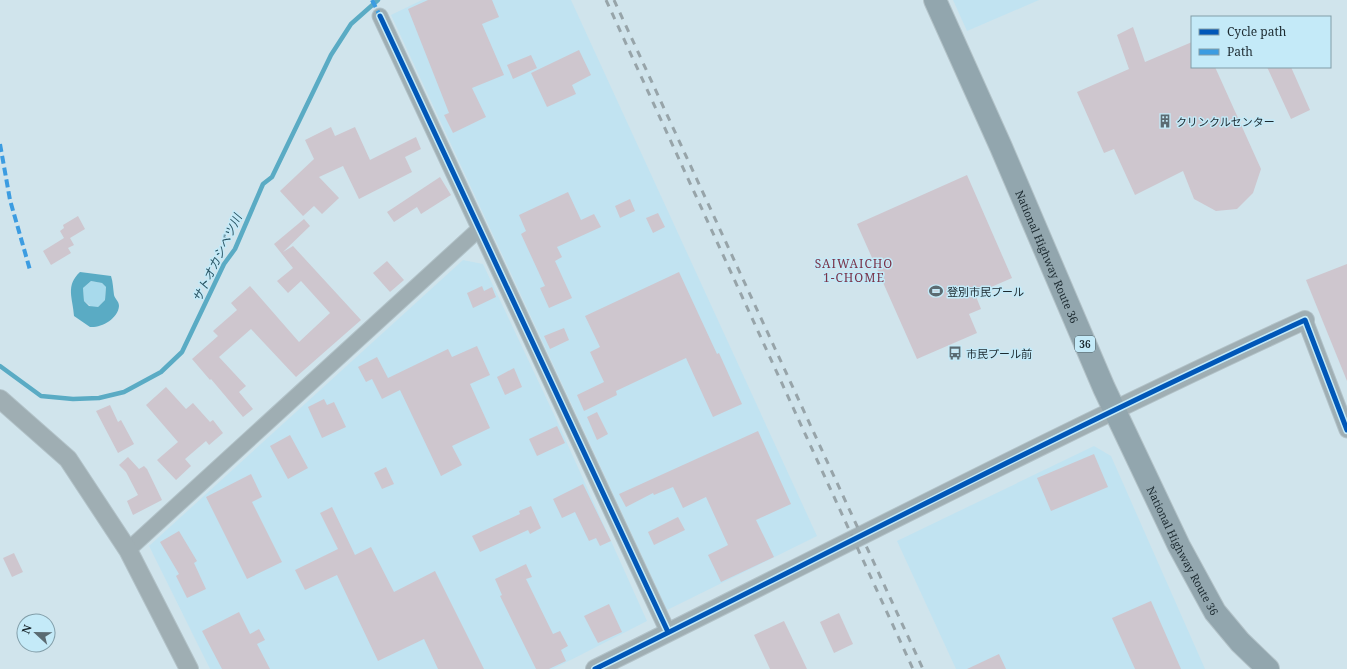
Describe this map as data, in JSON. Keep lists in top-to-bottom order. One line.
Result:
{"streets":{"highway":["National Highway Route 36","36"]},"districts":["SAIWAICHO 1-CHOME"],"water":["サトオカシベツ川"],"places":{"building":["クリンクルセンター"],"sports":["登別市民プール"],"bus stop":["市民プール前"]},"legend":["Cycle path","Path"],"north":"left"}
